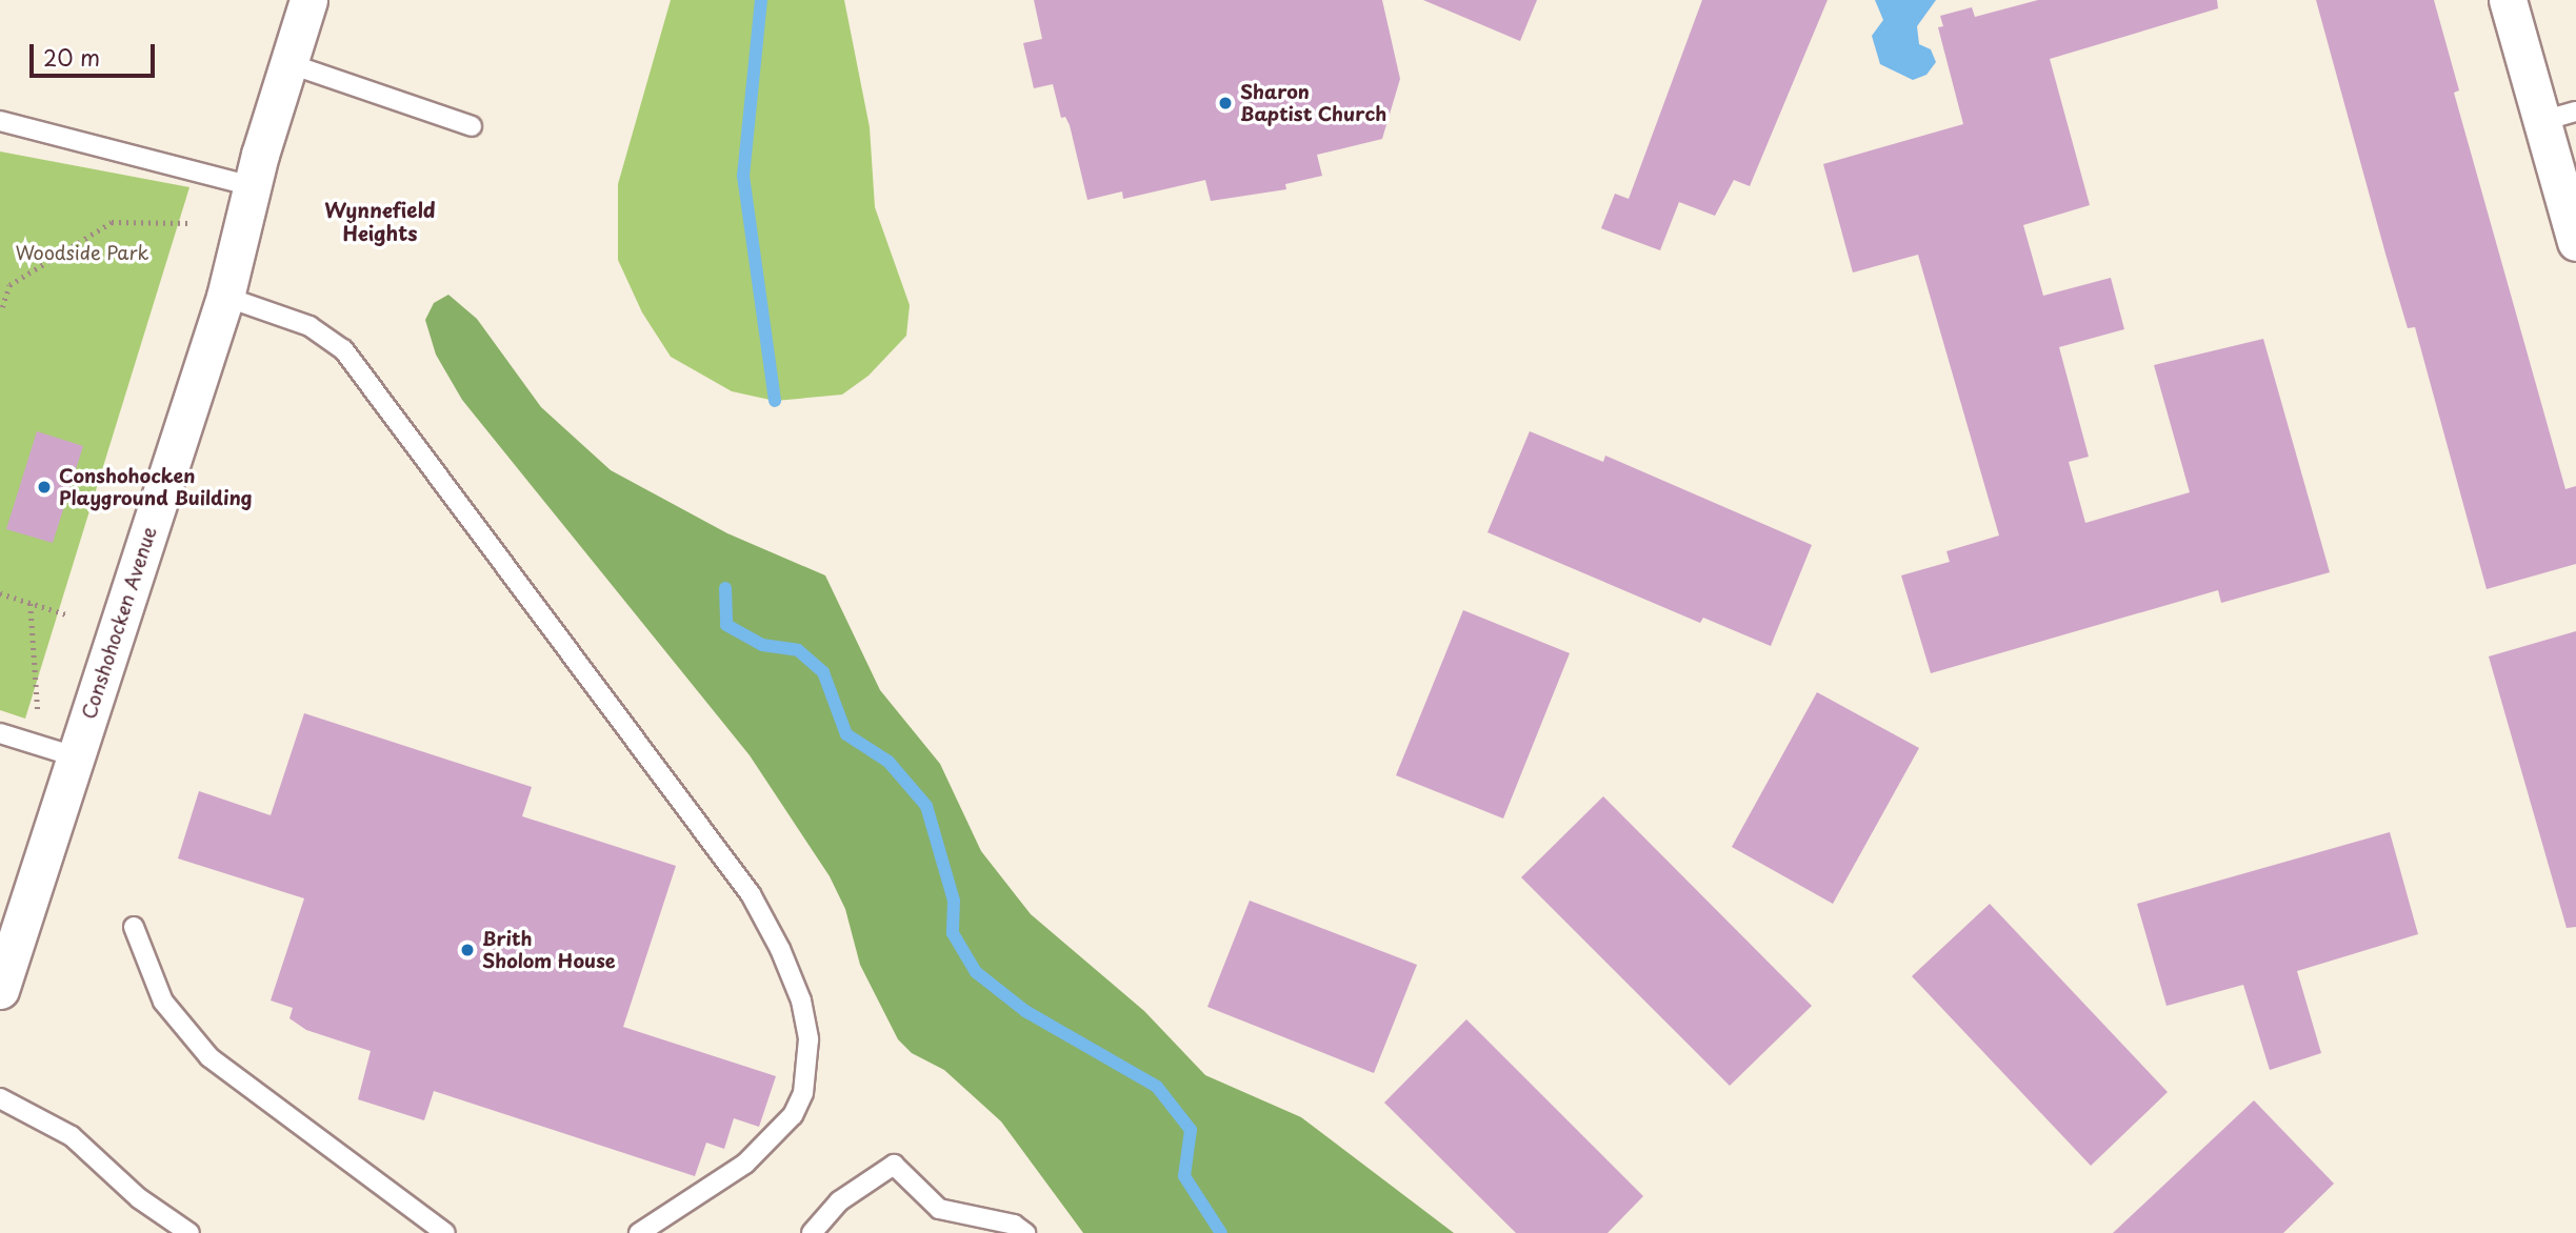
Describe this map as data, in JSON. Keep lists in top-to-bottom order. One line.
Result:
{"streets":{"street":["Conshohocken Avenue"]},"districts":["Wynnefield Heights"],"parks":["Woodside Park"],"places":["Sharon Baptist Church","Conshohocken Playground Building","Brith Sholom House"],"scale_bar":"20 m"}
